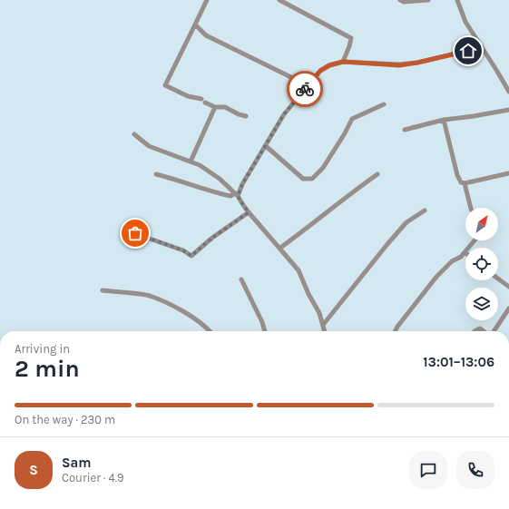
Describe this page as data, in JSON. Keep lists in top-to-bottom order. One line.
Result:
{"north":"top right","page":{"heading":["2 min","Arriving in","13:01–13:06"],"panel":["Sam","Courier · 4.9"],"bar":"On the way · 230 m","round":"S"}}
